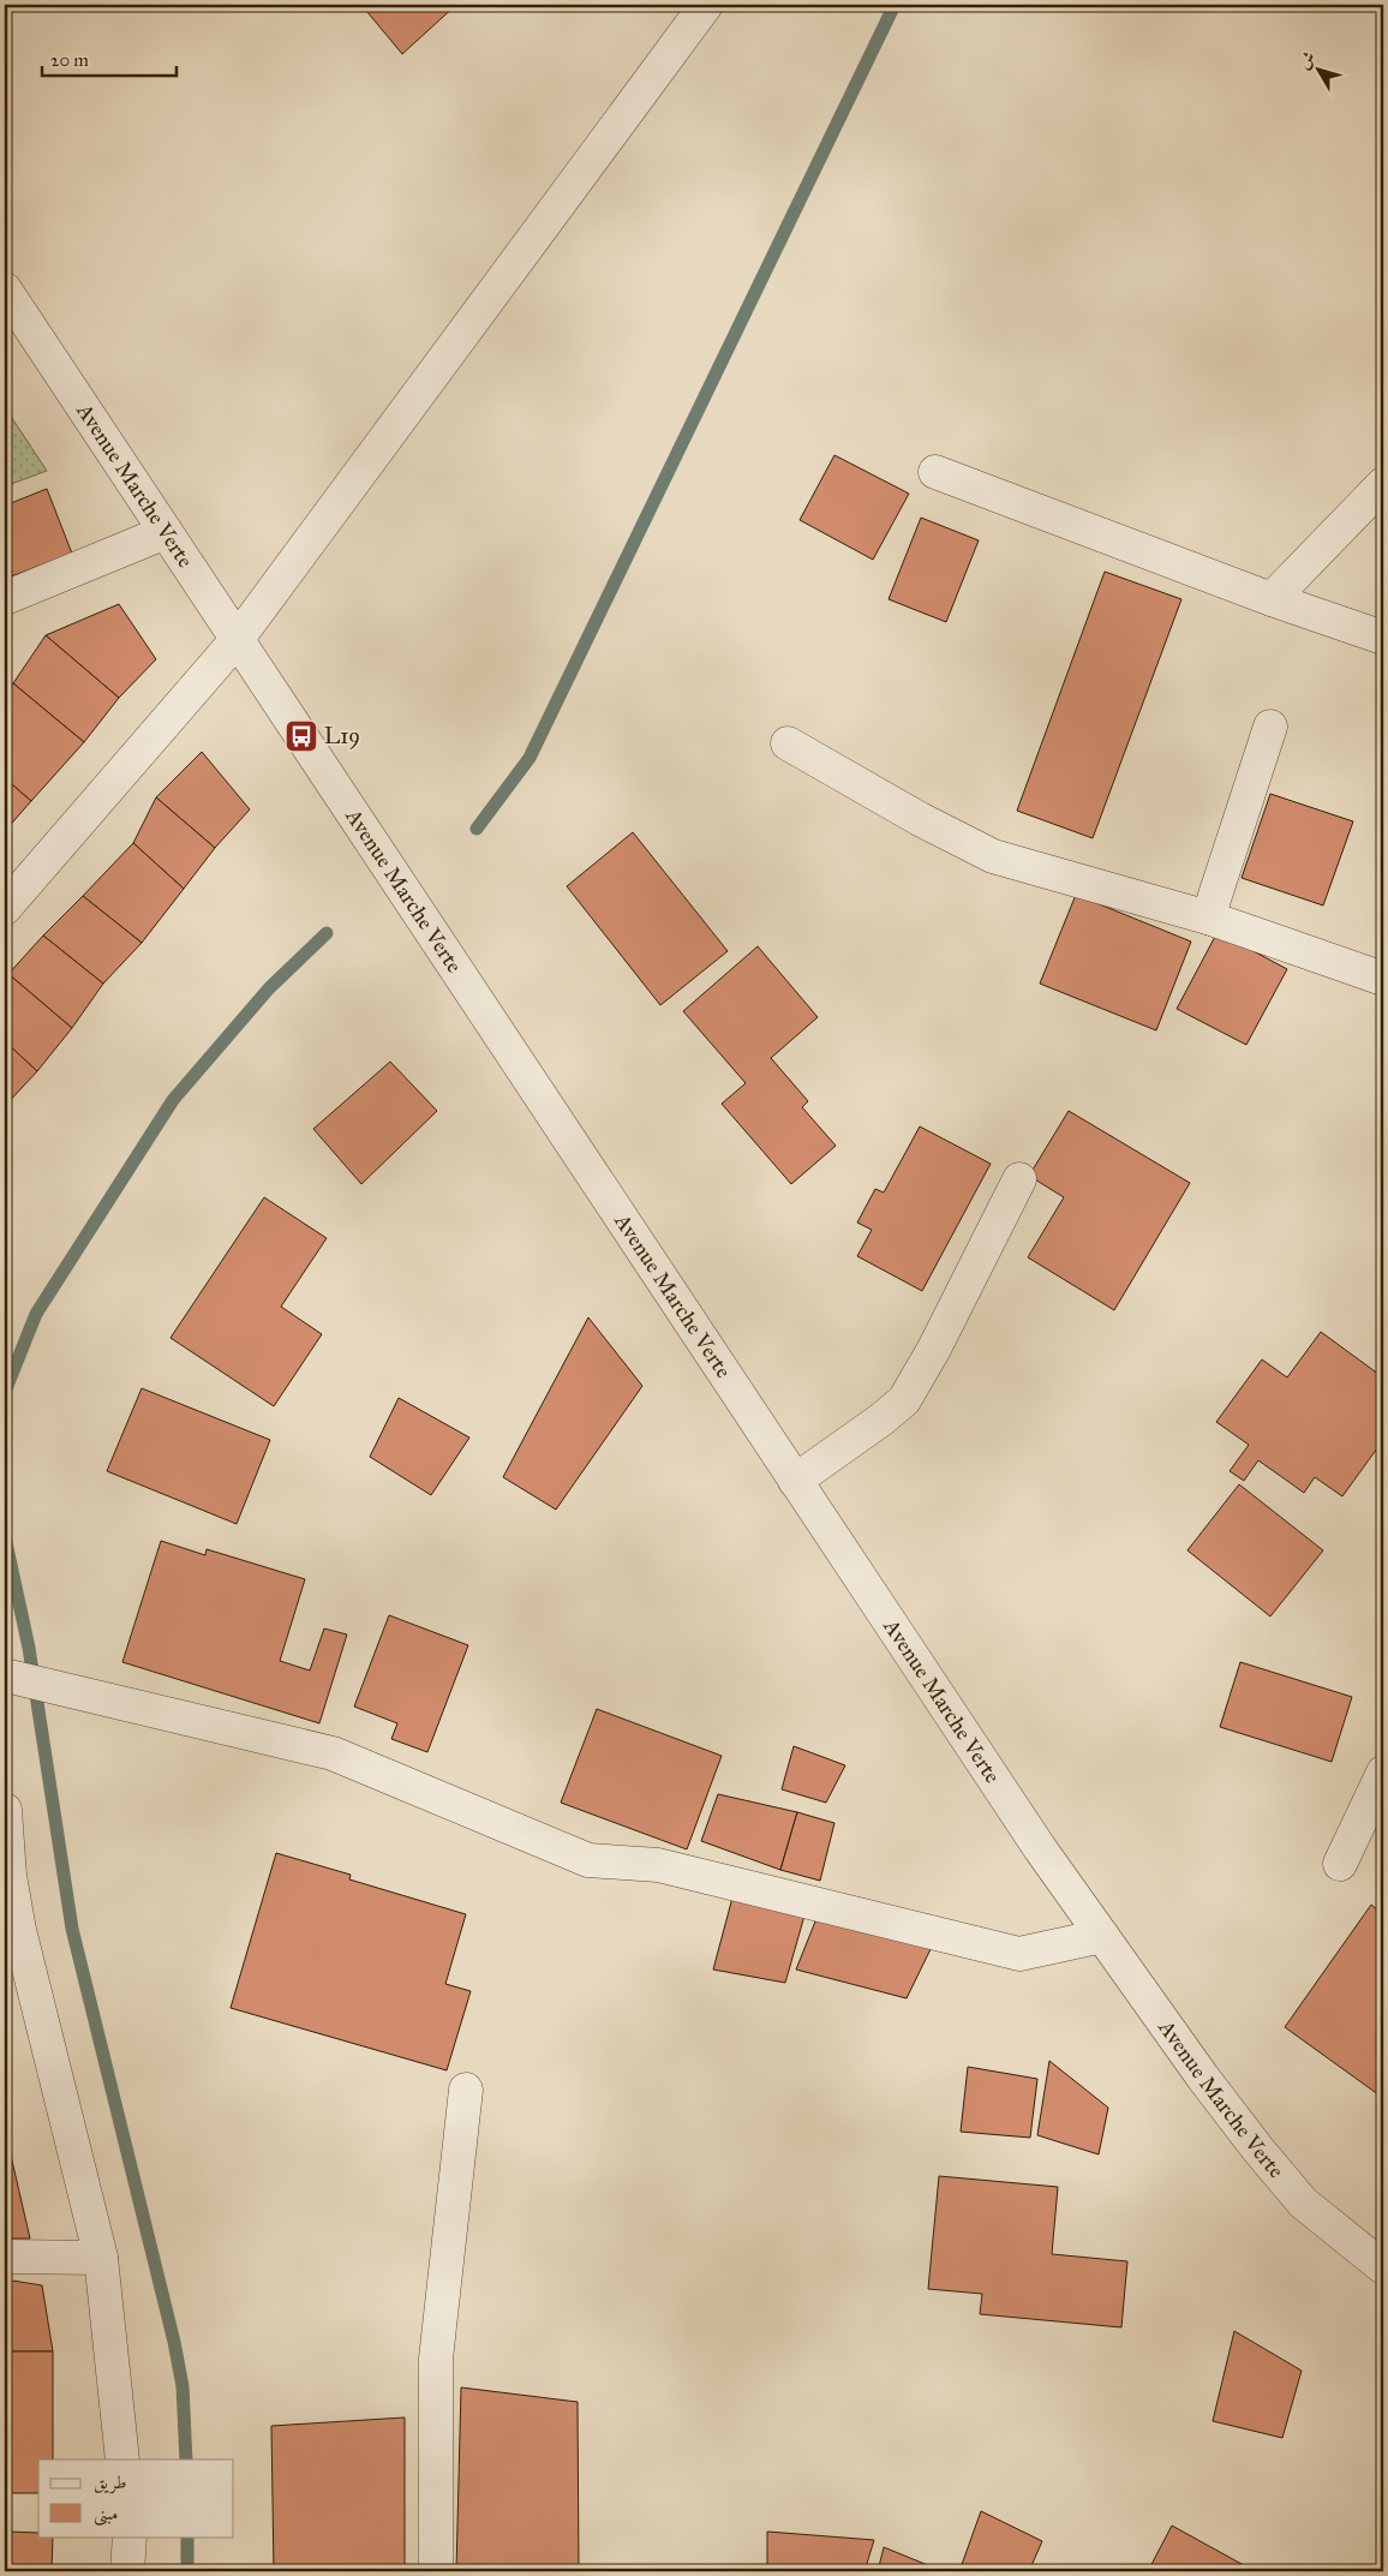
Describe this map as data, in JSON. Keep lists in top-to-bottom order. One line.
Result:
{"streets":{"street":["Avenue Marche Verte"]},"places":{"bus stop":["L19"]},"legend":["طريق","مبنى"],"scale_bar":"20 m","north":"top left"}
